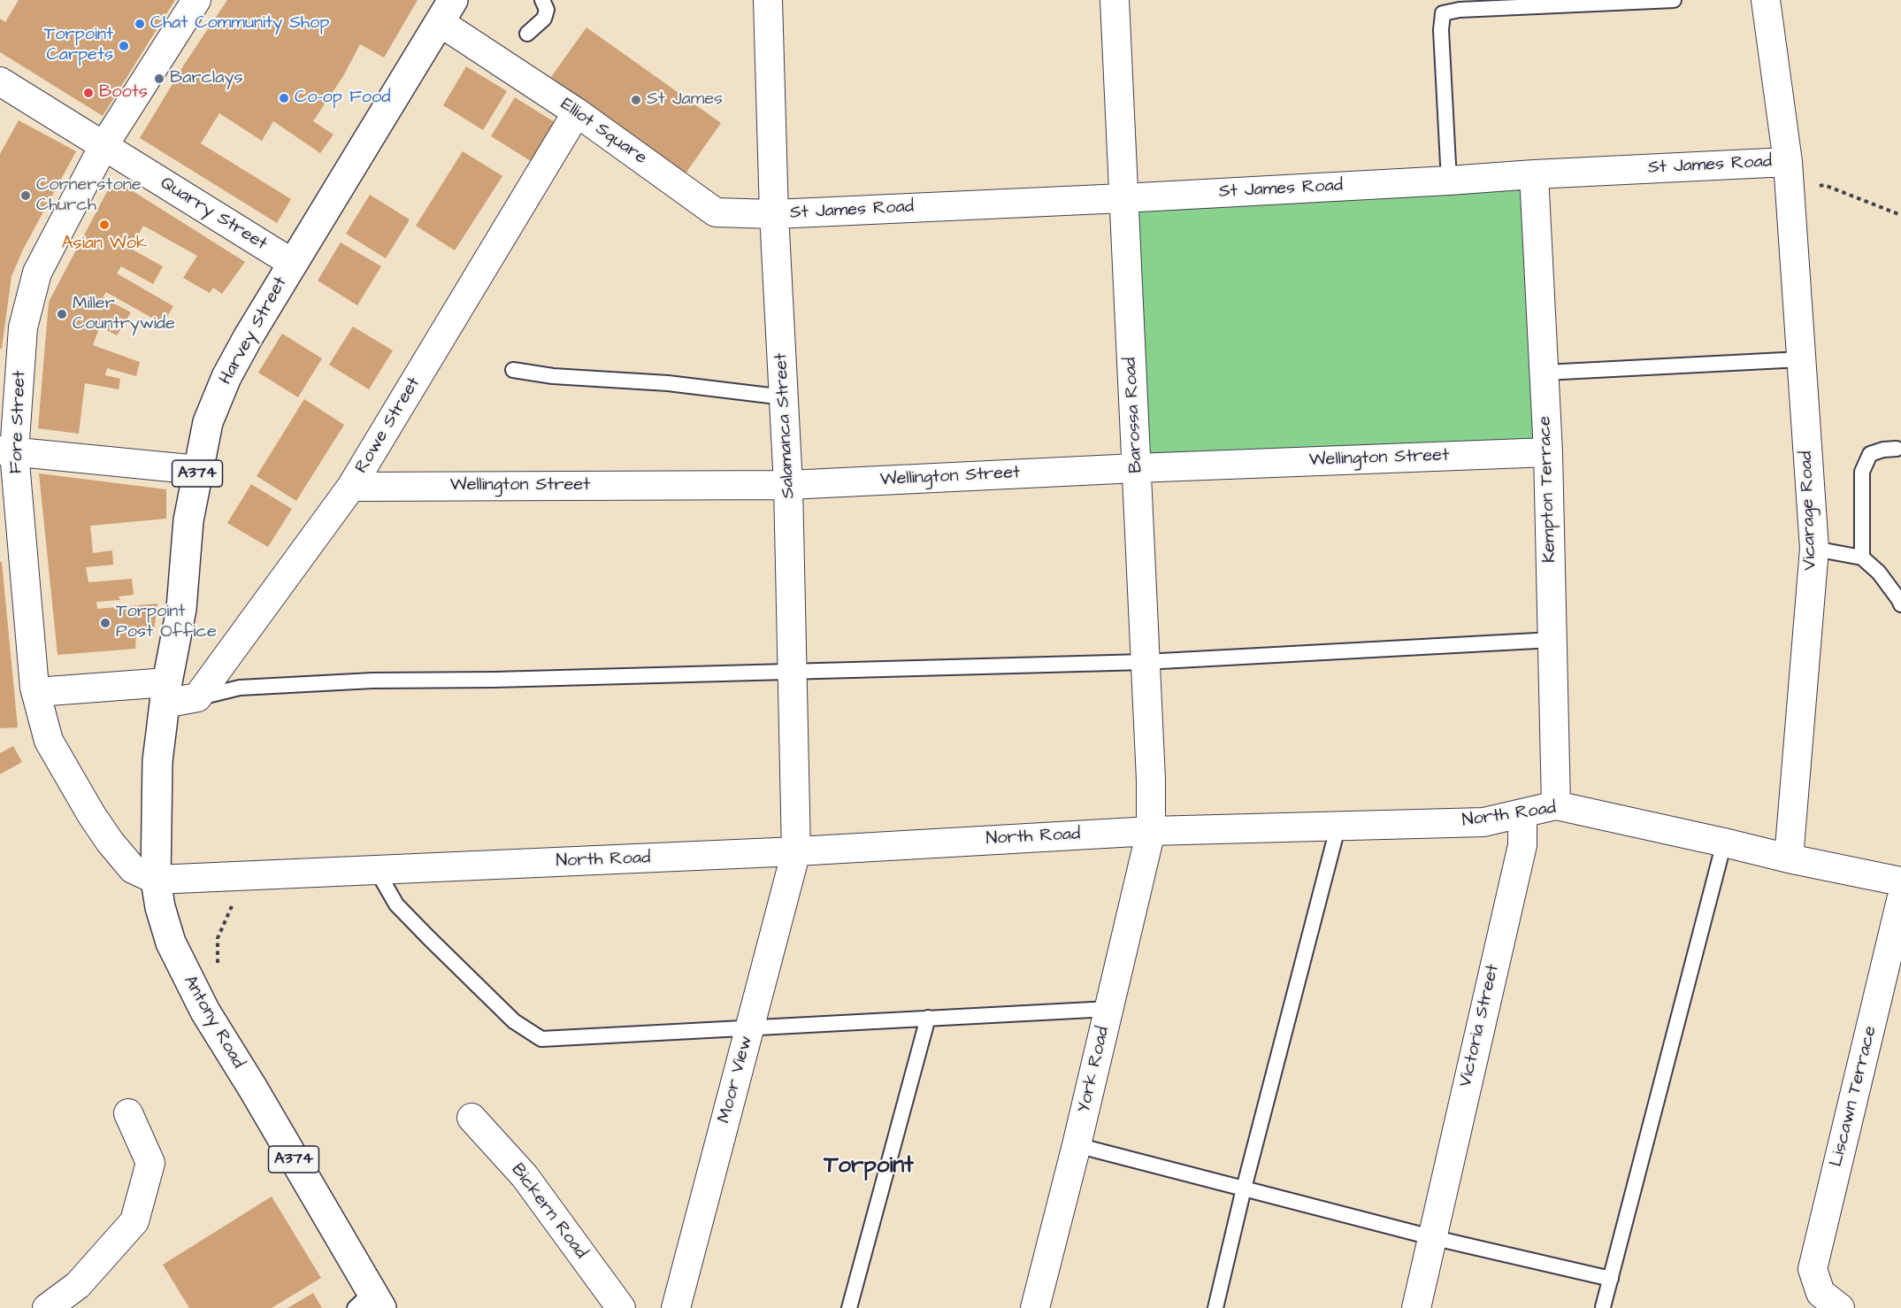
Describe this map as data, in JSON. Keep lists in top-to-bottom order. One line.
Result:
{"streets":{"main road":["Harvey Street","A374","Antony Road"],"street":["Elliot Square","St James Road","Quarry Street","Barossa Road","Fore Street","Rowe Street","Salamanca Street","Wellington Street","Kempton Terrace","Vicarage Road","North Road","Victoria Street","York Road","Moor View","Liscawn Terrace","Bickern Road"]},"crossings":[["Elliot Square","St James Road"],["Elliot Square","Harvey Street"],["Elliot Square","Rowe Street"],["Elliot Square","Salamanca Street"],["St James Road","Barossa Road"],["St James Road","Salamanca Street"],["St James Road","Kempton Terrace"],["St James Road","Vicarage Road"],["Quarry Street","Harvey Street"],["Quarry Street","Fore Street"],["Harvey Street","Antony Road"],["Barossa Road","Wellington Street"],["Barossa Road","North Road"],["Barossa Road","York Road"],["Fore Street","North Road"],["Fore Street","Antony Road"],["Rowe Street","Wellington Street"],["Salamanca Street","Wellington Street"],["Salamanca Street","North Road"],["Salamanca Street","Moor View"],["Wellington Street","Kempton Terrace"],["Kempton Terrace","North Road"],["Vicarage Road","North Road"],["North Road","Antony Road"],["North Road","Victoria Street"],["North Road","York Road"],["North Road","Moor View"]],"districts":["Torpoint"],"places":["Chat Community Shop","Torpoint Carpets","Barclays","Boots","Co-op Food","St James","Cornerstone Church","Asian Wok","Miller Countrywide","Torpoint Post Office"]}
